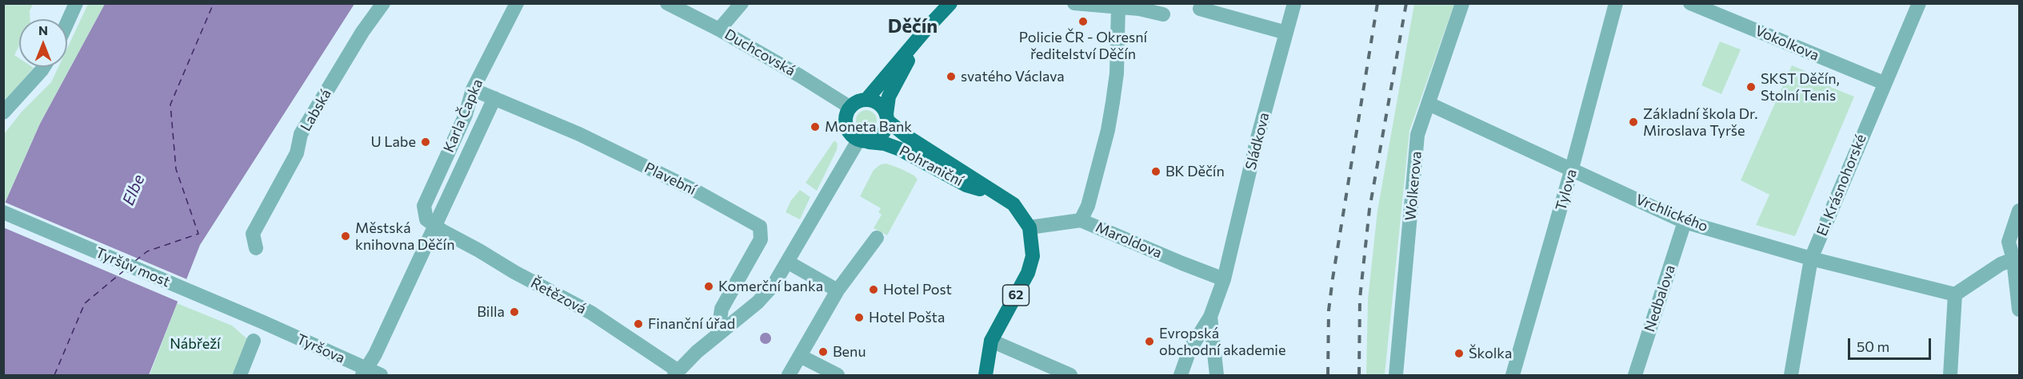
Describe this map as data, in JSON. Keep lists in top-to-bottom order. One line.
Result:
{"streets":{"main road":["Pohraniční","62"],"street":["Vokolkova","Duchcovská","Labská","Karla Čapka","Sládkova","Plavební","El. Krásnohorské","Wolkerova","Tylova","Vrchlického","Maroldova","Tyršův most","Řetězová","Nedbalova","Tyršova"]},"crossings":[["Vokolkova","El. Krásnohorské"],["Duchcovská","Pohraniční"],["Karla Čapka","Plavební"],["Karla Čapka","Řetězová"],["Karla Čapka","Tyršova"],["Sládkova","Maroldova"],["Pohraniční","Maroldova"],["El. Krásnohorské","Vrchlického"],["Wolkerova","Vrchlického"],["Tylova","Vrchlického"],["Vrchlického","Nedbalova"],["Tyršův most","Tyršova"]],"districts":["Děčín"],"water":["Elbe"],"parks":["Nábřeží"],"places":["Policie ČR - Okresní ředitelství Děčín","svatého Václava","SKST Děčín, Stolní Tenis","Základní škola Dr. Miroslava Tyrše","Moneta Bank","U Labe","BK Děčín","Městská knihovna Děčín","Komerční banka","Hotel Post","Billa","Hotel Pošta","Finanční úřad","Evropská obchodní akademie","Benu","Školka"],"scale_bar":"50 m","north":"top"}
